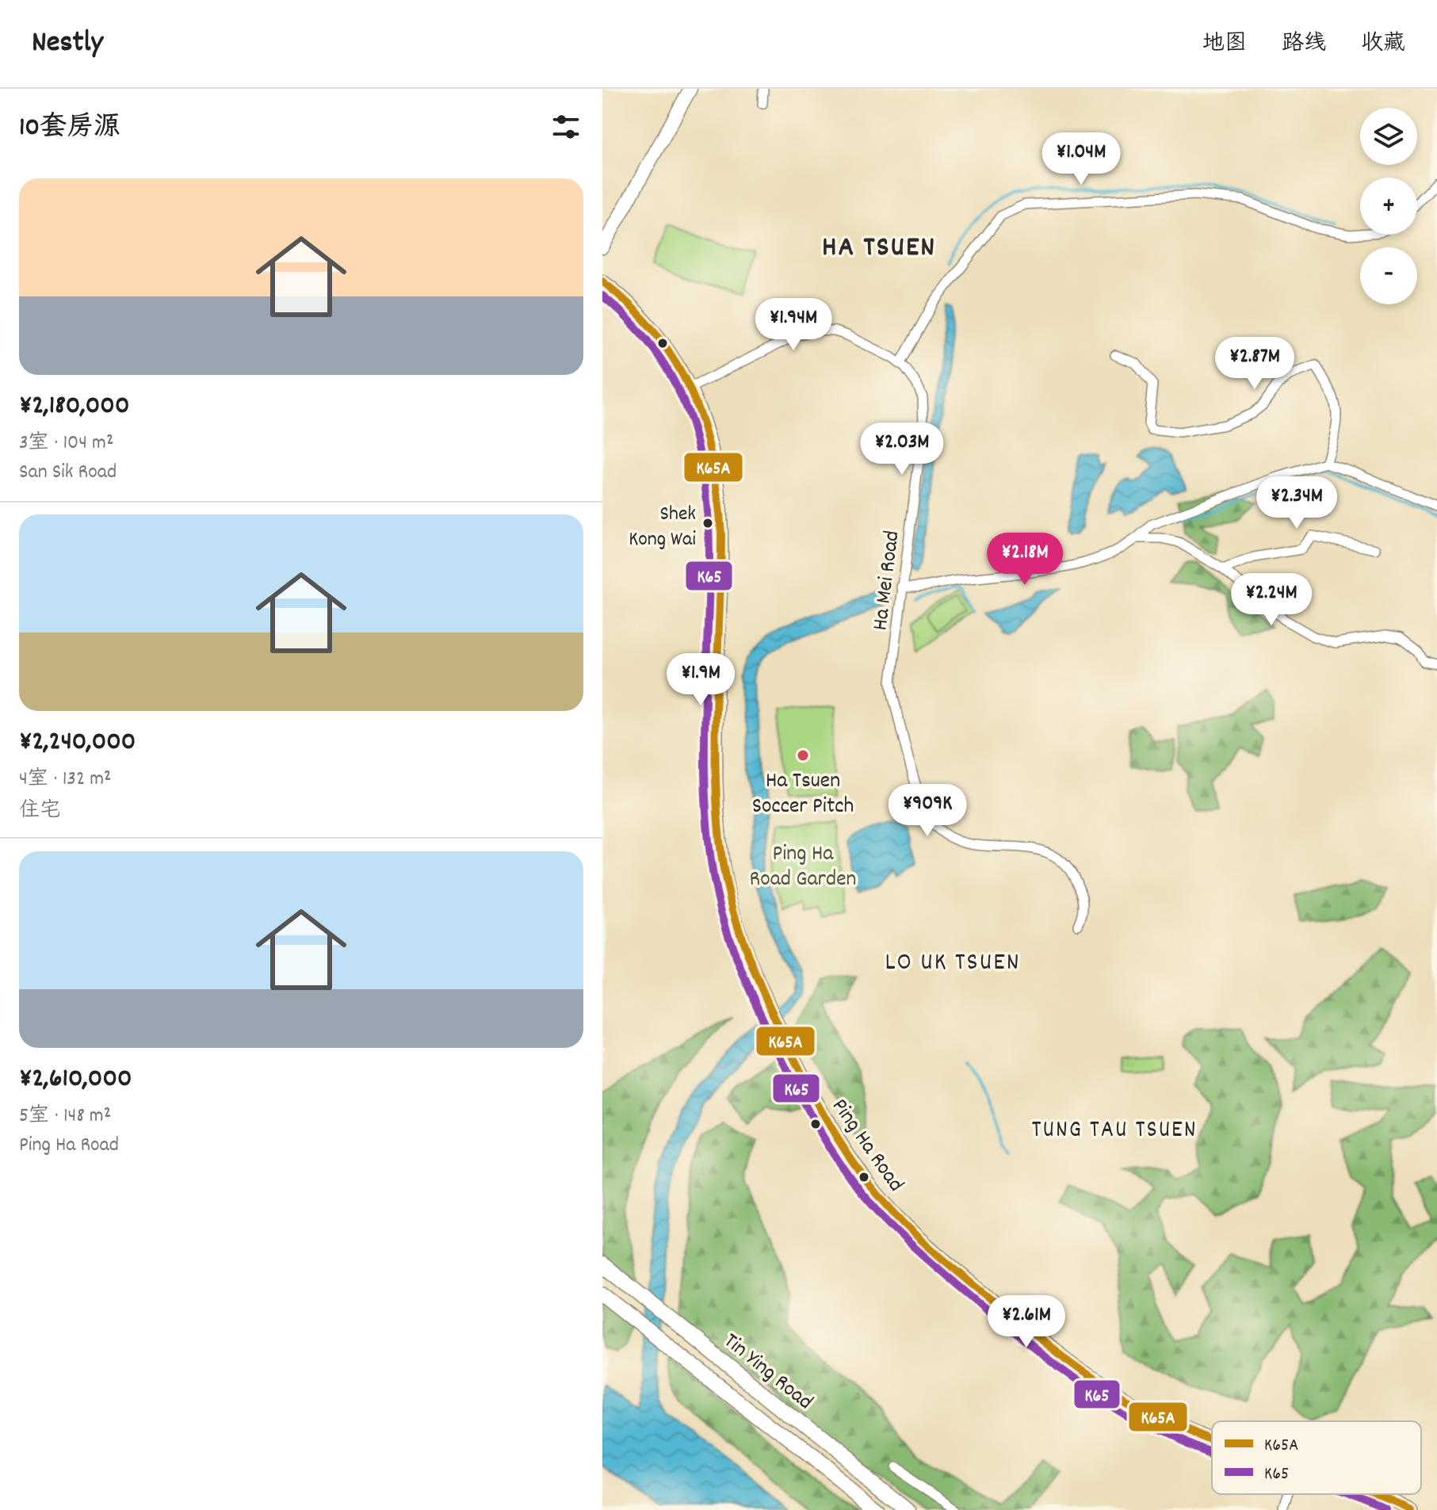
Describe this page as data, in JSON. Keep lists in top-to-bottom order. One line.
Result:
{"streets":{"main road":["Tin Ying Road"],"street":["Ha Mei Road","Ping Ha Road"]},"crossings":[["Ha Mei Road","Ping Ha Road"]],"districts":["HA TSUEN","LO UK TSUEN","TUNG TAU TSUEN"],"parks":["Ping Ha Road Garden"],"places":["Shek Kong Wai","Ha Tsuen Soccer Pitch"],"lines":["transit line K65A","transit line K65"],"legend":["K65A","K65"],"page":{"header":"Nestly","nav":["地图","路线","收藏"],"heading":"10套房源","map_buttons":["+","−"],"price":["¥1.04M","¥1.94M","¥2.87M","¥2.03M","¥2.34M","¥2.18M","¥2.24M","¥1.9M","¥909K","¥2.61M"],"list":[{"name":"¥2,180,000","note":"3室 · 104 m² · San Sik Road"},{"name":"¥2,240,000","note":"4室 · 132 m² · 住宅"},{"name":"¥2,610,000","note":"5室 · 148 m² · Ping Ha Road"}]}}
